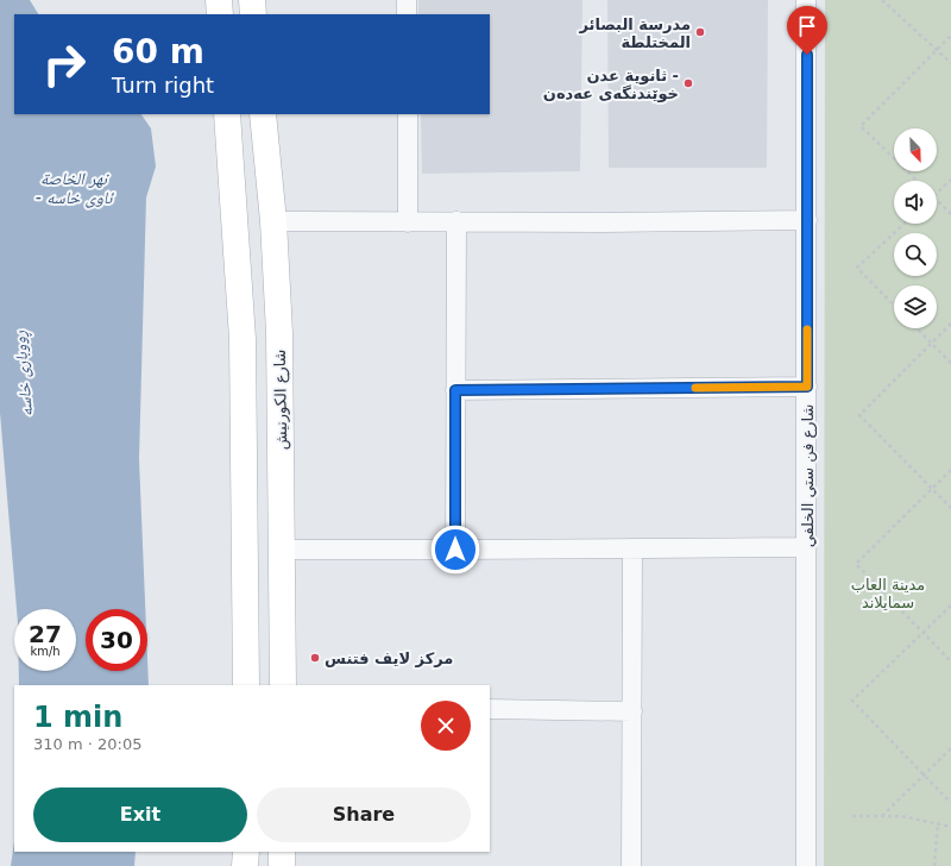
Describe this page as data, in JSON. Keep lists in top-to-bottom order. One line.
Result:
{"streets":{"main road":["شارع الكورنيش"],"street":["شارع فن ستي الخلفي"]},"water":["نهر الخاصة - ئاوی خاسە","ڕووباری خاسە"],"parks":["مدينة العاب سمايلاند"],"places":["مدرسة البصائر المختلطة","ثانوية عدن - خوێندنگەی عەدەن","مركز لايف فتنس"],"north":"bottom right","page":{"turn":["60 m","Turn right"],"speed":"27 km/h","limit":"30","heading":["1 min","310 m · 20:05"],"buttons":["Exit","Share"]}}
